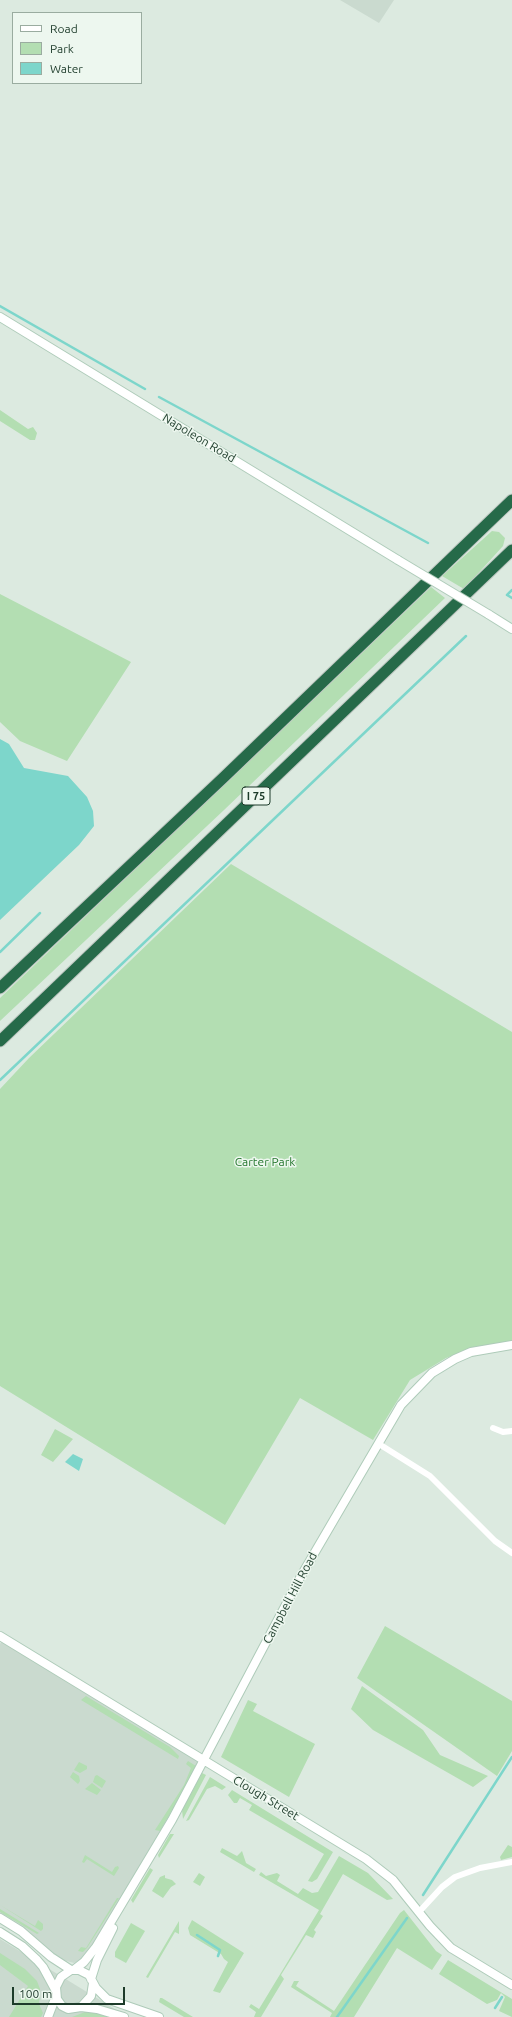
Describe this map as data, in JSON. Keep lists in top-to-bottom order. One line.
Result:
{"streets":{"highway":["I 75"],"main road":["Napoleon Road","Campbell Hill Road","Clough Street"]},"crossings":[["Campbell Hill Road","Clough Street"]],"parks":["Carter Park"],"legend":["Road","Park","Water"],"scale_bar":"100 m"}
